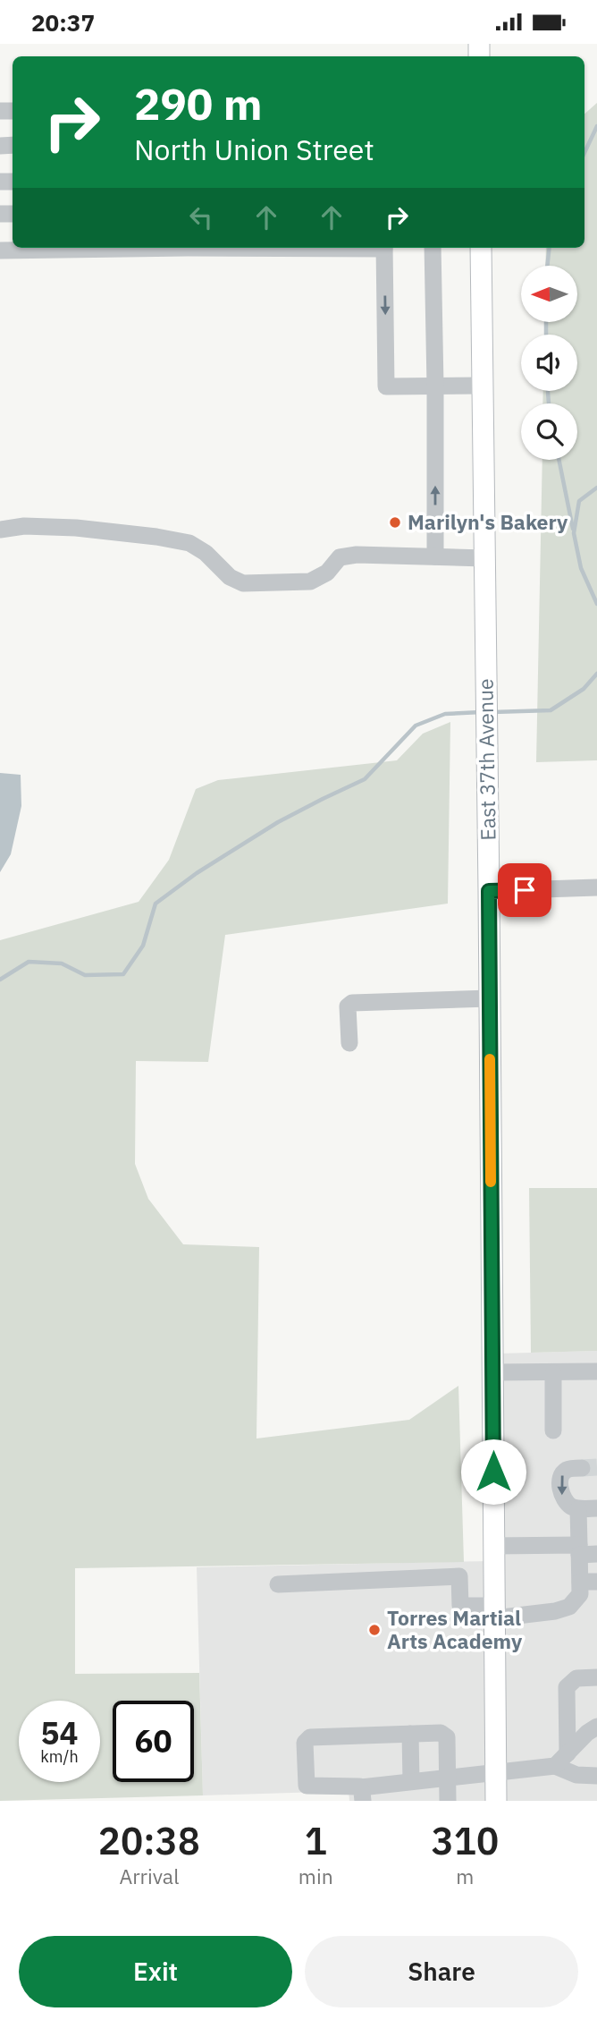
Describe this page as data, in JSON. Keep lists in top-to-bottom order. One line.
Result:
{"streets":{"main road":["East 37th Avenue"]},"places":["Marilyn's Bakery","Torres Martial Arts Academy"],"north":"left","page":{"status":"20:37","turn":["290 m","North Union Street"],"speed":"54 km/h","limit":"60","eta":["20:38","Arrival","1","min","310","m"],"buttons":["Exit","Share"]}}
